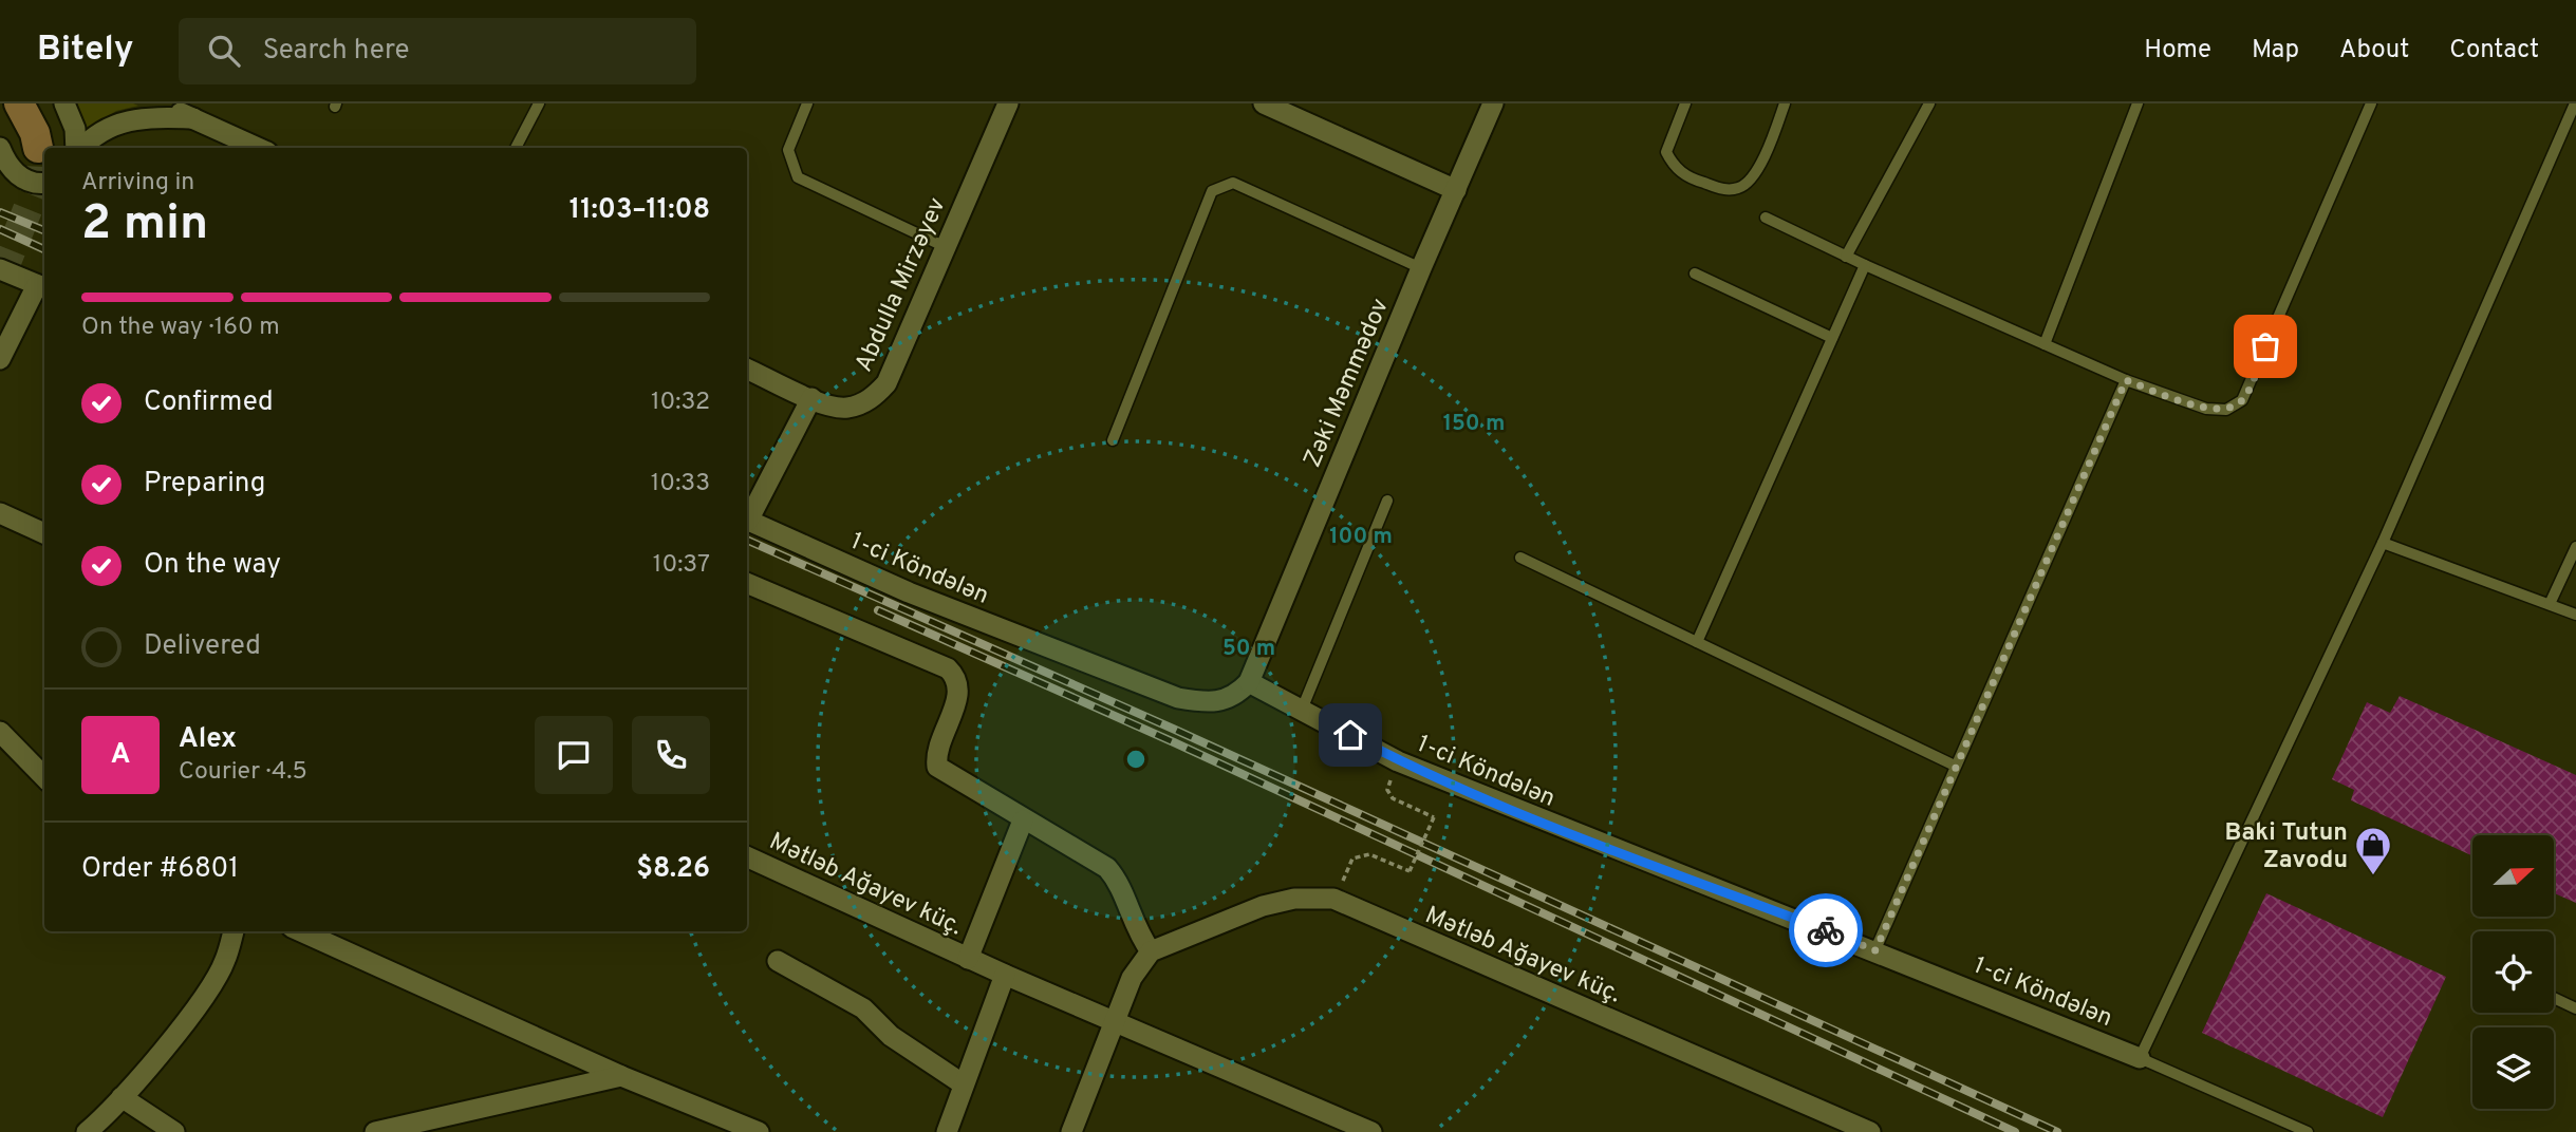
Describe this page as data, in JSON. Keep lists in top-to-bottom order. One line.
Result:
{"streets":{"street":["Abdulla Mirzəyev","Zəki Məmmədov","1-ci Köndələn","Mətləb Ağayev küç."]},"crossings":[["Zəki Məmmədov","1-ci Köndələn"]],"places":{"shop":["Baki Tutun Zavodu"]},"north":"right","page":{"header":"Bitely","search":"Search here","nav":["Home","Map","About","Contact"],"heading":["2 min","Arriving in","11:03–11:08"],"panel":["Alex","Courier · 4.5","Order #6801","$8.26"],"bar":"On the way · 160 m","list":[["Confirmed","10:32"],["Preparing","10:33"],["On the way","10:37"],"Delivered"],"round":"A"},"rings":["150 m","100 m","50 m"]}
